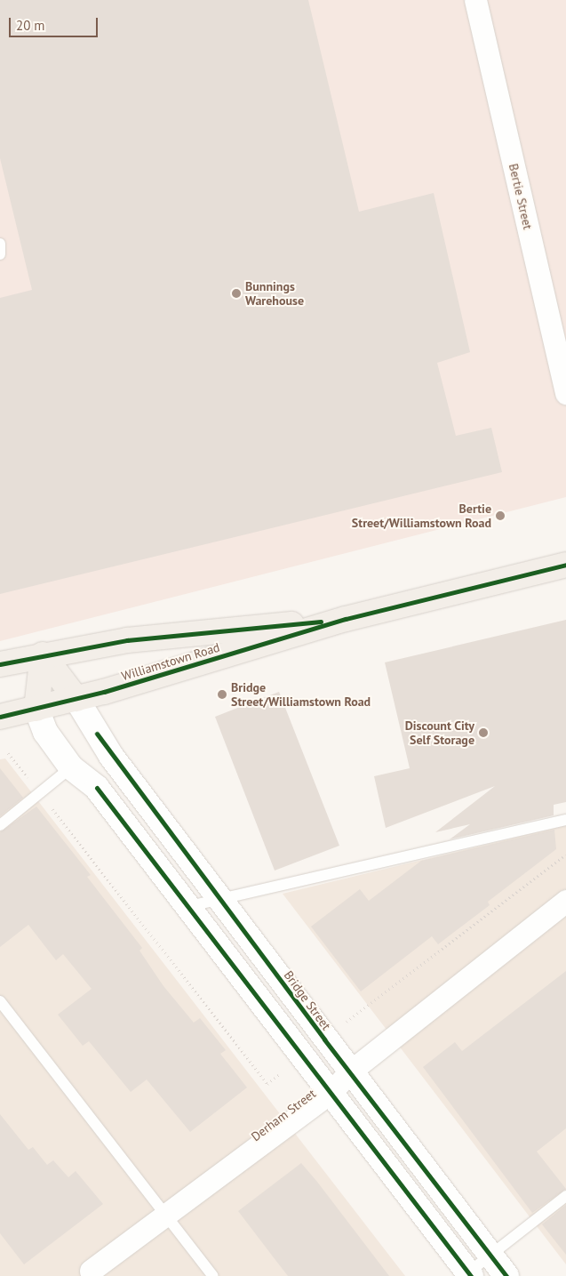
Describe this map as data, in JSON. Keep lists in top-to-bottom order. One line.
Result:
{"streets":{"main road":["Williamstown Road"],"street":["Bertie Street","Bridge Street","Derham Street"]},"crossings":[["Williamstown Road","Bridge Street"],["Bridge Street","Derham Street"]],"places":["Bunnings Warehouse","Bertie Street/Williamstown Road","Bridge Street/Williamstown Road","Discount City Self Storage"],"scale_bar":"20 m"}
